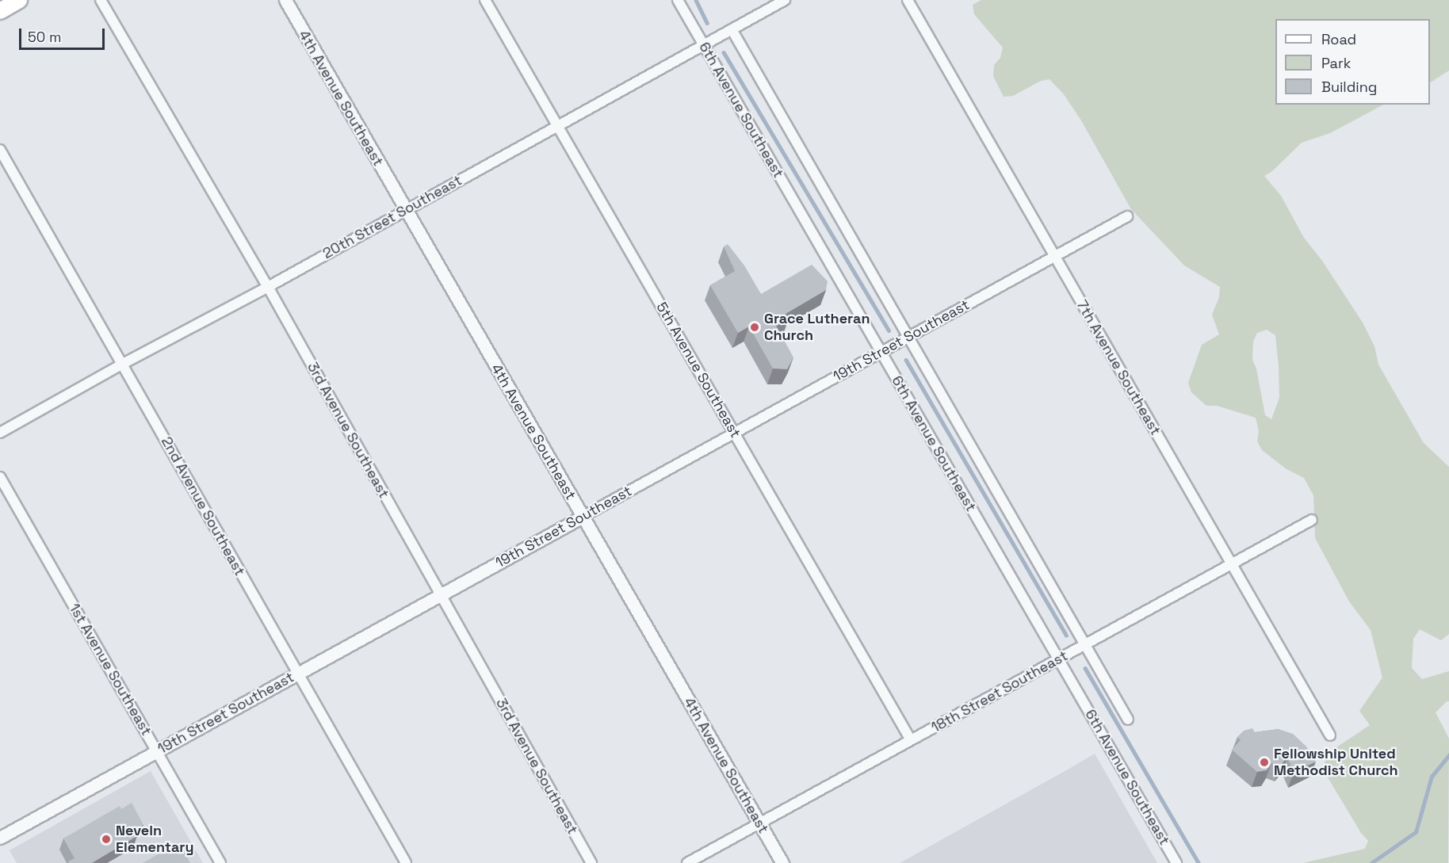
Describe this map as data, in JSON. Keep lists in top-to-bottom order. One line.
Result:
{"streets":{"street":["4th Avenue Southeast","6th Avenue Southeast","20th Street Southeast","19th Street Southeast","7th Avenue Southeast","5th Avenue Southeast","3rd Avenue Southeast","2nd Avenue Southeast","1st Avenue Southeast","18th Street Southeast"]},"crossings":[["4th Avenue Southeast","20th Street Southeast"],["4th Avenue Southeast","19th Street Southeast"],["4th Avenue Southeast","18th Street Southeast"],["6th Avenue Southeast","20th Street Southeast"],["6th Avenue Southeast","19th Street Southeast"],["6th Avenue Southeast","18th Street Southeast"],["20th Street Southeast","5th Avenue Southeast"],["20th Street Southeast","3rd Avenue Southeast"],["20th Street Southeast","2nd Avenue Southeast"],["19th Street Southeast","7th Avenue Southeast"],["19th Street Southeast","5th Avenue Southeast"],["19th Street Southeast","3rd Avenue Southeast"],["19th Street Southeast","2nd Avenue Southeast"],["19th Street Southeast","1st Avenue Southeast"],["7th Avenue Southeast","18th Street Southeast"],["5th Avenue Southeast","18th Street Southeast"]],"places":["Grace Lutheran Church","Fellowship United Methodist Church","Neveln Elementary"],"legend":["Road","Park","Building"],"scale_bar":"50 m"}
